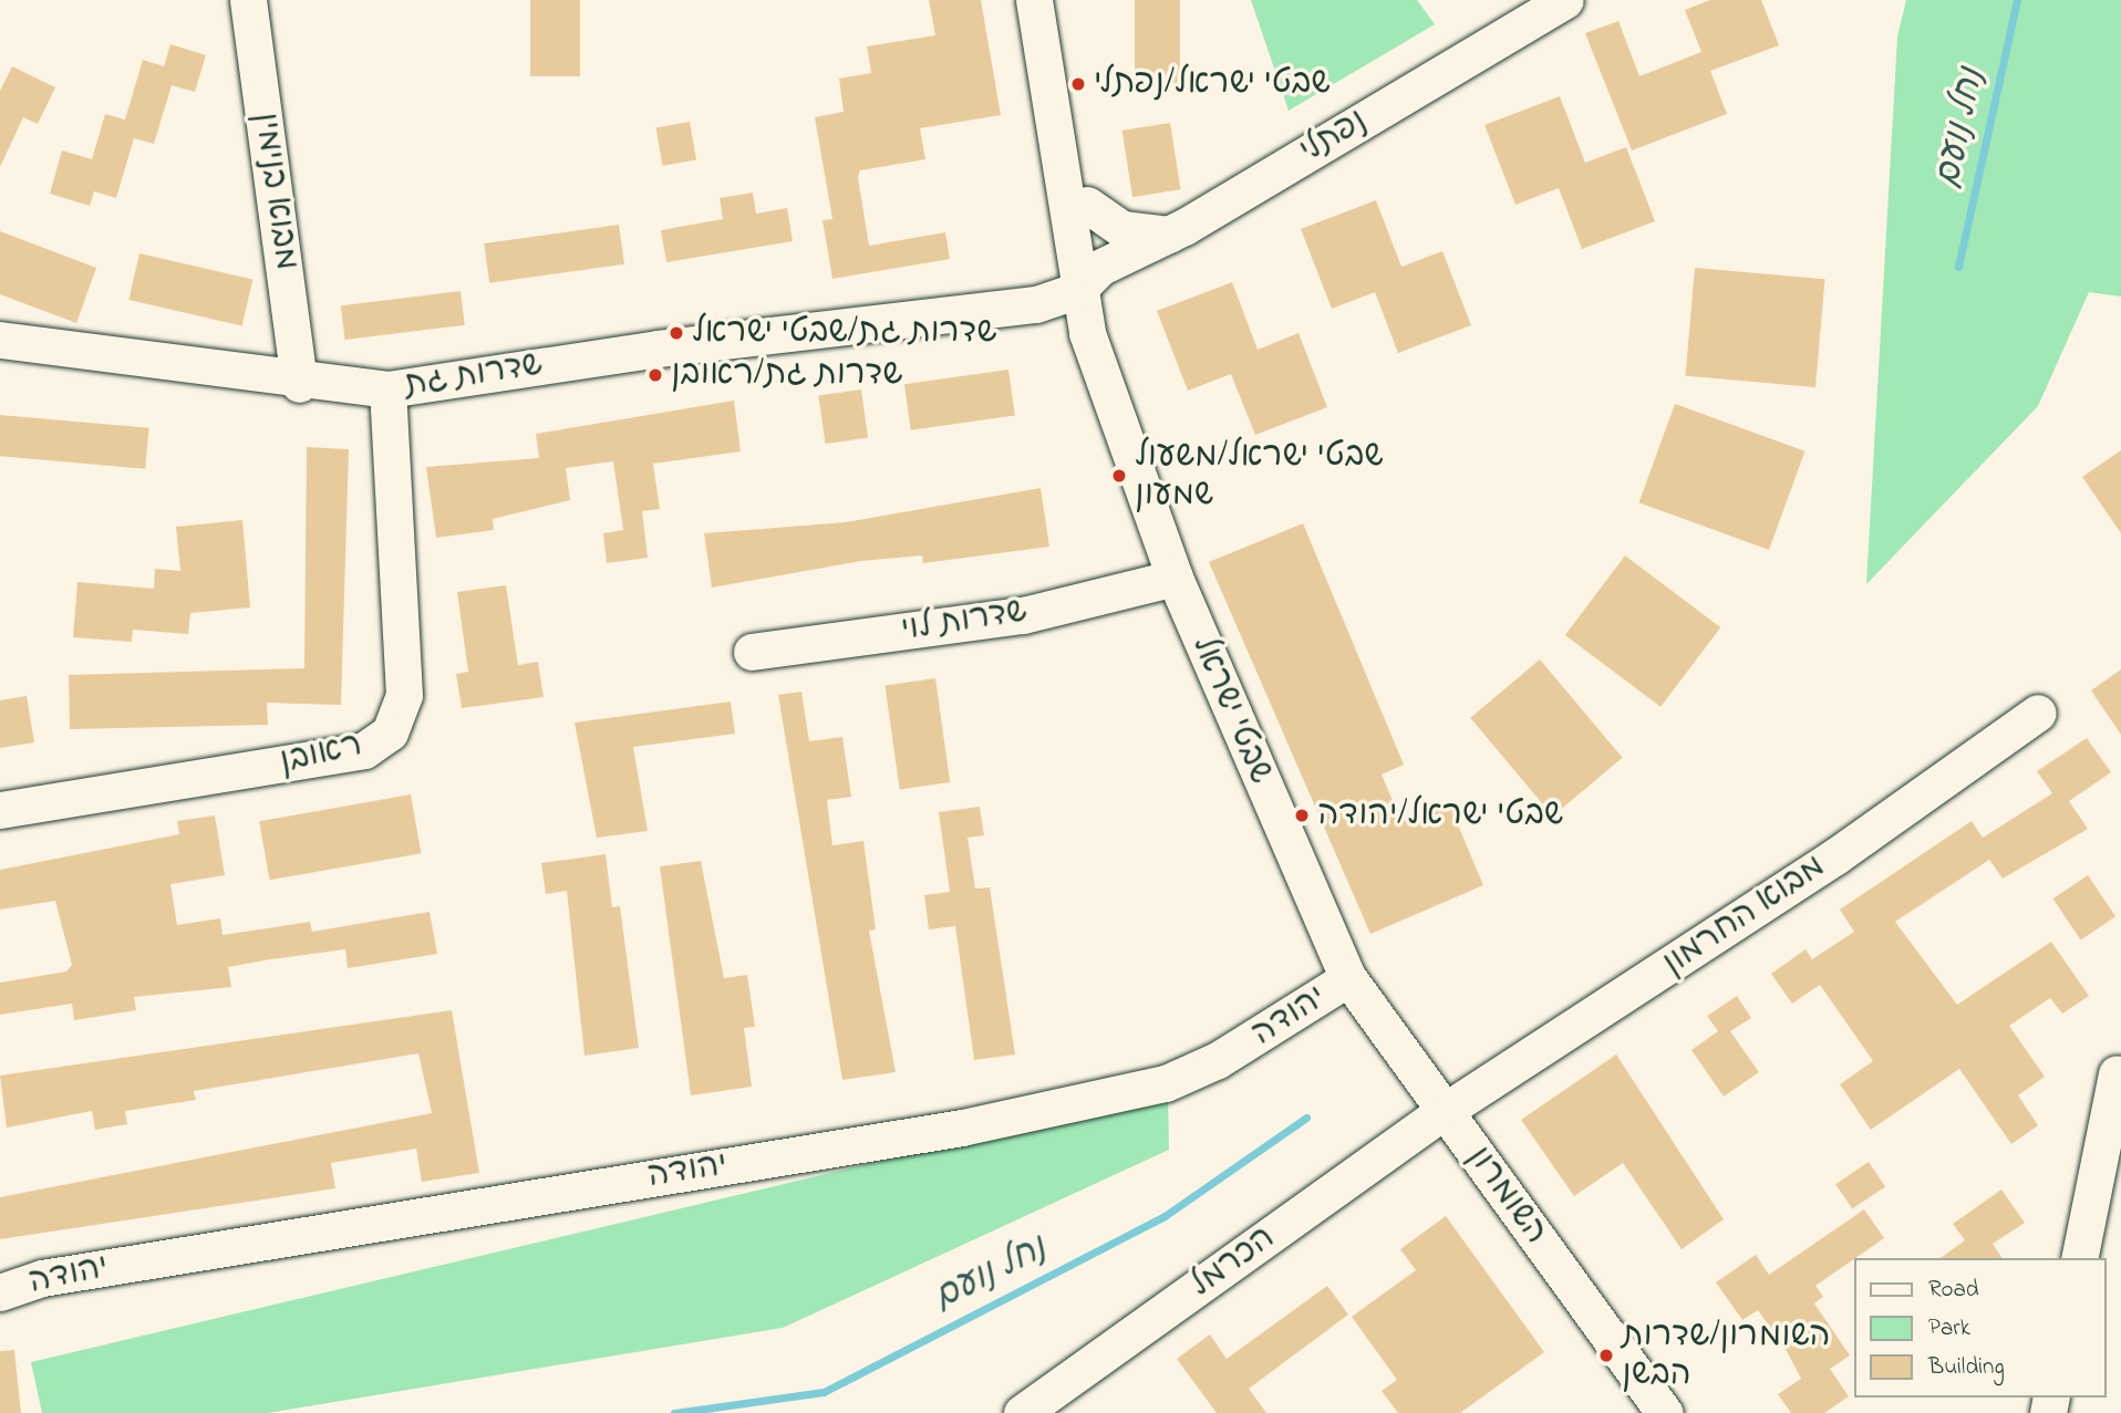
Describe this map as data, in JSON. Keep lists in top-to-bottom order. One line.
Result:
{"streets":{"street":["נפתלי","מבוא בנימין","שדרות גת","שדרות לוי","שבטי ישראל","ראובן","מבוא החרמון","יהודה","השומרון","הכרמל"]},"crossings":[["נפתלי","שדרות גת"],["נפתלי","שבטי ישראל"],["מבוא בנימין","שדרות גת"],["שדרות גת","שבטי ישראל"],["שדרות גת","ראובן"],["שדרות לוי","שבטי ישראל"],["שבטי ישראל","יהודה"],["שבטי ישראל","השומרון"],["מבוא החרמון","השומרון"],["מבוא החרמון","הכרמל"],["יהודה","השומרון"],["השומרון","הכרמל"]],"water":["נחל נועם"],"places":["שבטי ישראל/נפתלי","שדרות גת/שבטי ישראל","שדרות גת/ראובן","שבטי ישראל/משעול שמעון","שבטי ישראל/יהודה","השומרון/שדרות הבשן"],"legend":["Road","Park","Building"]}
